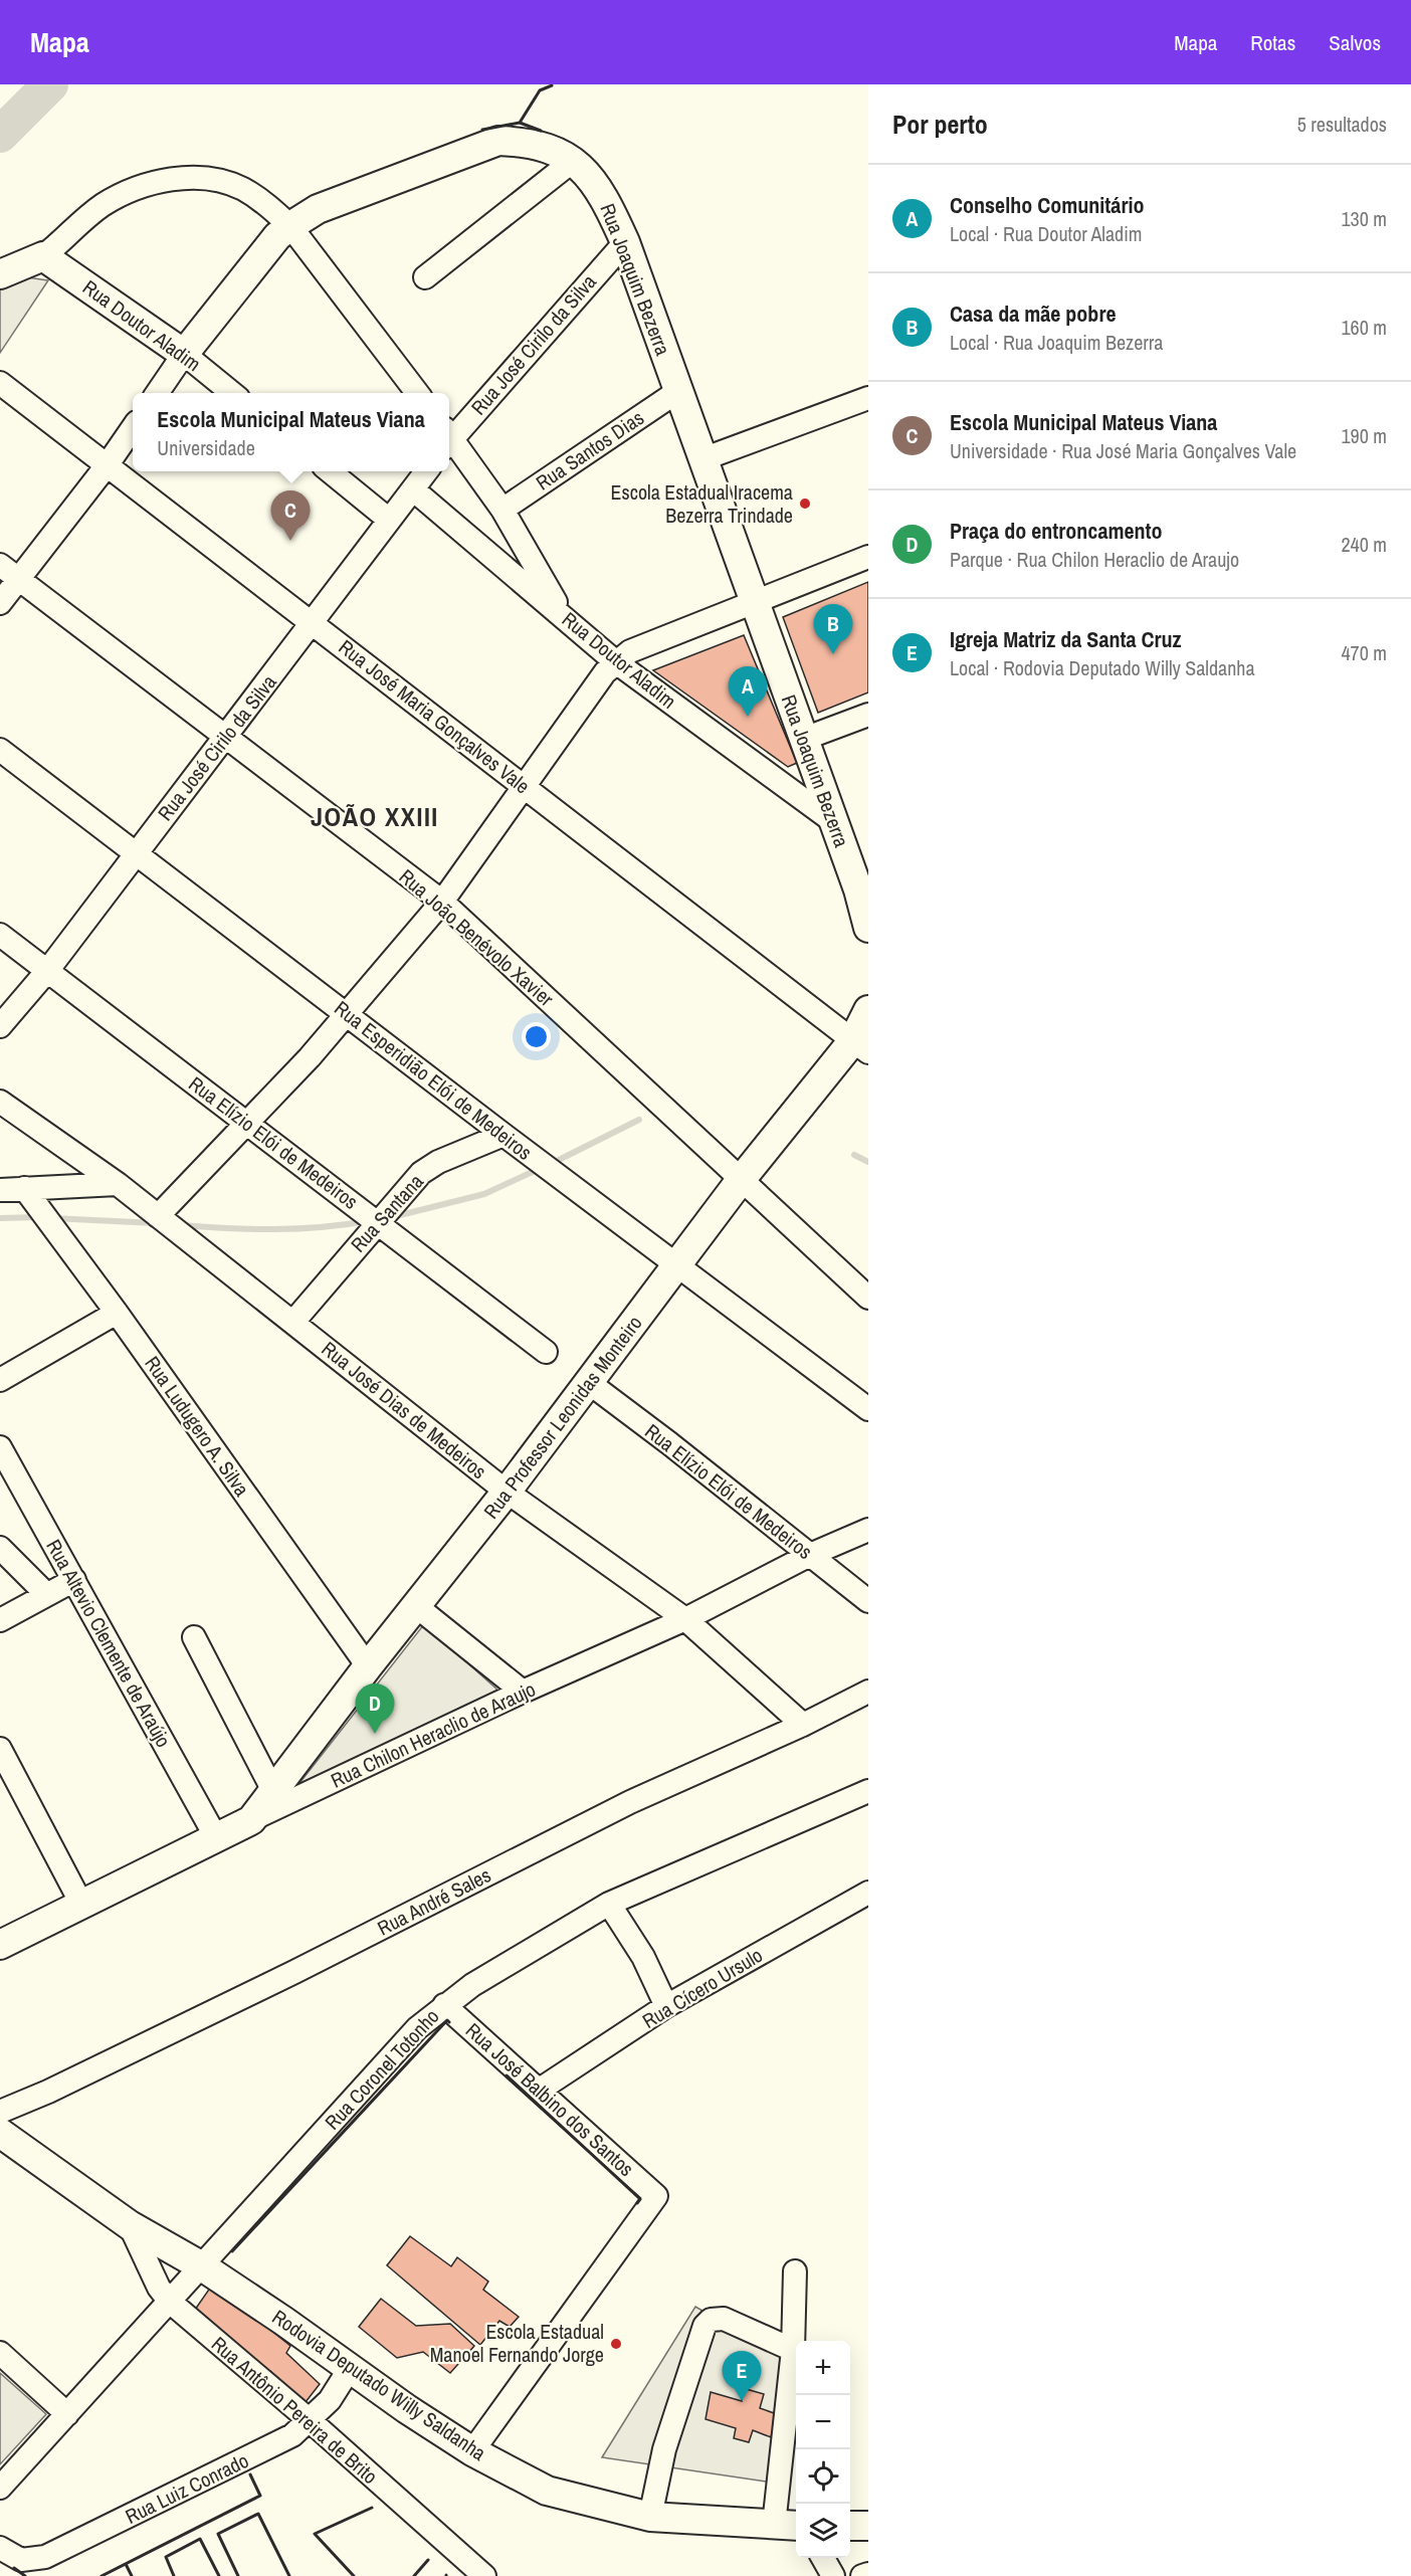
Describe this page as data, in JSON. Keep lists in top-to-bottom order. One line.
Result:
{"streets":{"main road":["Rua Joaquim Bezerra","Rua Doutor Aladim","Rua Professor Leonidas Monteiro","Rua Chilon Heraclio de Araujo","Rodovia Deputado Willy Saldanha"],"street":["Rua José Cirilo da Silva","Rua Santos Dias","Rua José Maria Gonçalves Vale","Rua João Benévolo Xavier","Rua Esperidião Elói de Medeiros","Rua Elízio Elói de Medeiros","Rua Santana","Rua José Dias de Medeiros","Rua Ludugero A. Silva","Rua Altevio Clemente de Araújo","Rua André Sales","Rua Cícero Ursulo","Rua Coronel Totonho","Rua José Balbino dos Santos","Rua Antônio Pereira de Brito","Rua Luiz Conrado"]},"crossings":[["Rua Joaquim Bezerra","Rua Doutor Aladim"],["Rua Joaquim Bezerra","Rua José Cirilo da Silva"],["Rua Joaquim Bezerra","Rua Santos Dias"],["Rua Doutor Aladim","Rua José Cirilo da Silva"],["Rua José Cirilo da Silva","Rua José Maria Gonçalves Vale"],["Rua José Cirilo da Silva","Rua João Benévolo Xavier"],["Rua José Cirilo da Silva","Rua Esperidião Elói de Medeiros"],["Rua José Cirilo da Silva","Rua Elízio Elói de Medeiros"],["Rua José Maria Gonçalves Vale","Rua Professor Leonidas Monteiro"],["Rua João Benévolo Xavier","Rua Professor Leonidas Monteiro"],["Rua Esperidião Elói de Medeiros","Rua Santana"],["Rua Esperidião Elói de Medeiros","Rua Professor Leonidas Monteiro"],["Rua Elízio Elói de Medeiros","Rua Santana"],["Rua Elízio Elói de Medeiros","Rua Professor Leonidas Monteiro"],["Rua Elízio Elói de Medeiros","Rua Chilon Heraclio de Araujo"],["Rua Santana","Rua José Dias de Medeiros"],["Rua José Dias de Medeiros","Rua Professor Leonidas Monteiro"],["Rua José Dias de Medeiros","Rua Chilon Heraclio de Araujo"],["Rua José Dias de Medeiros","Rua André Sales"],["Rua Professor Leonidas Monteiro","Rua Ludugero A. Silva"],["Rua Professor Leonidas Monteiro","Rua Chilon Heraclio de Araujo"],["Rua Altevio Clemente de Araújo","Rua Chilon Heraclio de Araujo"],["Rua Cícero Ursulo","Rua José Balbino dos Santos"],["Rua Coronel Totonho","Rua José Balbino dos Santos"],["Rua Coronel Totonho","Rodovia Deputado Willy Saldanha"],["Rua Coronel Totonho","Rua Antônio Pereira de Brito"],["Rua José Balbino dos Santos","Rodovia Deputado Willy Saldanha"],["Rodovia Deputado Willy Saldanha","Rua Antônio Pereira de Brito"],["Rodovia Deputado Willy Saldanha","Rua Luiz Conrado"],["Rua Antônio Pereira de Brito","Rua Luiz Conrado"]],"districts":["JOÃO XXIII"],"places":["Escola Estadual Iracema Bezerra Trindade","Escola Estadual Manoel Fernando Jorge"],"page":{"header":"Mapa","nav":["Mapa","Rotas","Salvos"],"heading":["Por perto","5 resultados"],"list":[{"mark":"A","name":"Conselho Comunitário","note":"Local · Rua Doutor Aladim","value":"130 m"},{"mark":"B","name":"Casa da mãe pobre","note":"Local · Rua Joaquim Bezerra","value":"160 m"},{"mark":"C","name":"Escola Municipal Mateus Viana","note":"Universidade · Rua José Maria Gonçalves Vale","value":"190 m"},{"mark":"D","name":"Praça do entroncamento","note":"Parque · Rua Chilon Heraclio de Araujo","value":"240 m"},{"mark":"E","name":"Igreja Matriz da Santa Cruz","note":"Local · Rodovia Deputado Willy Saldanha","value":"470 m"}],"popup":["Escola Municipal Mateus Viana","Universidade"],"pins":["C","B","A","D","E"],"map_buttons":["+","−"]}}
